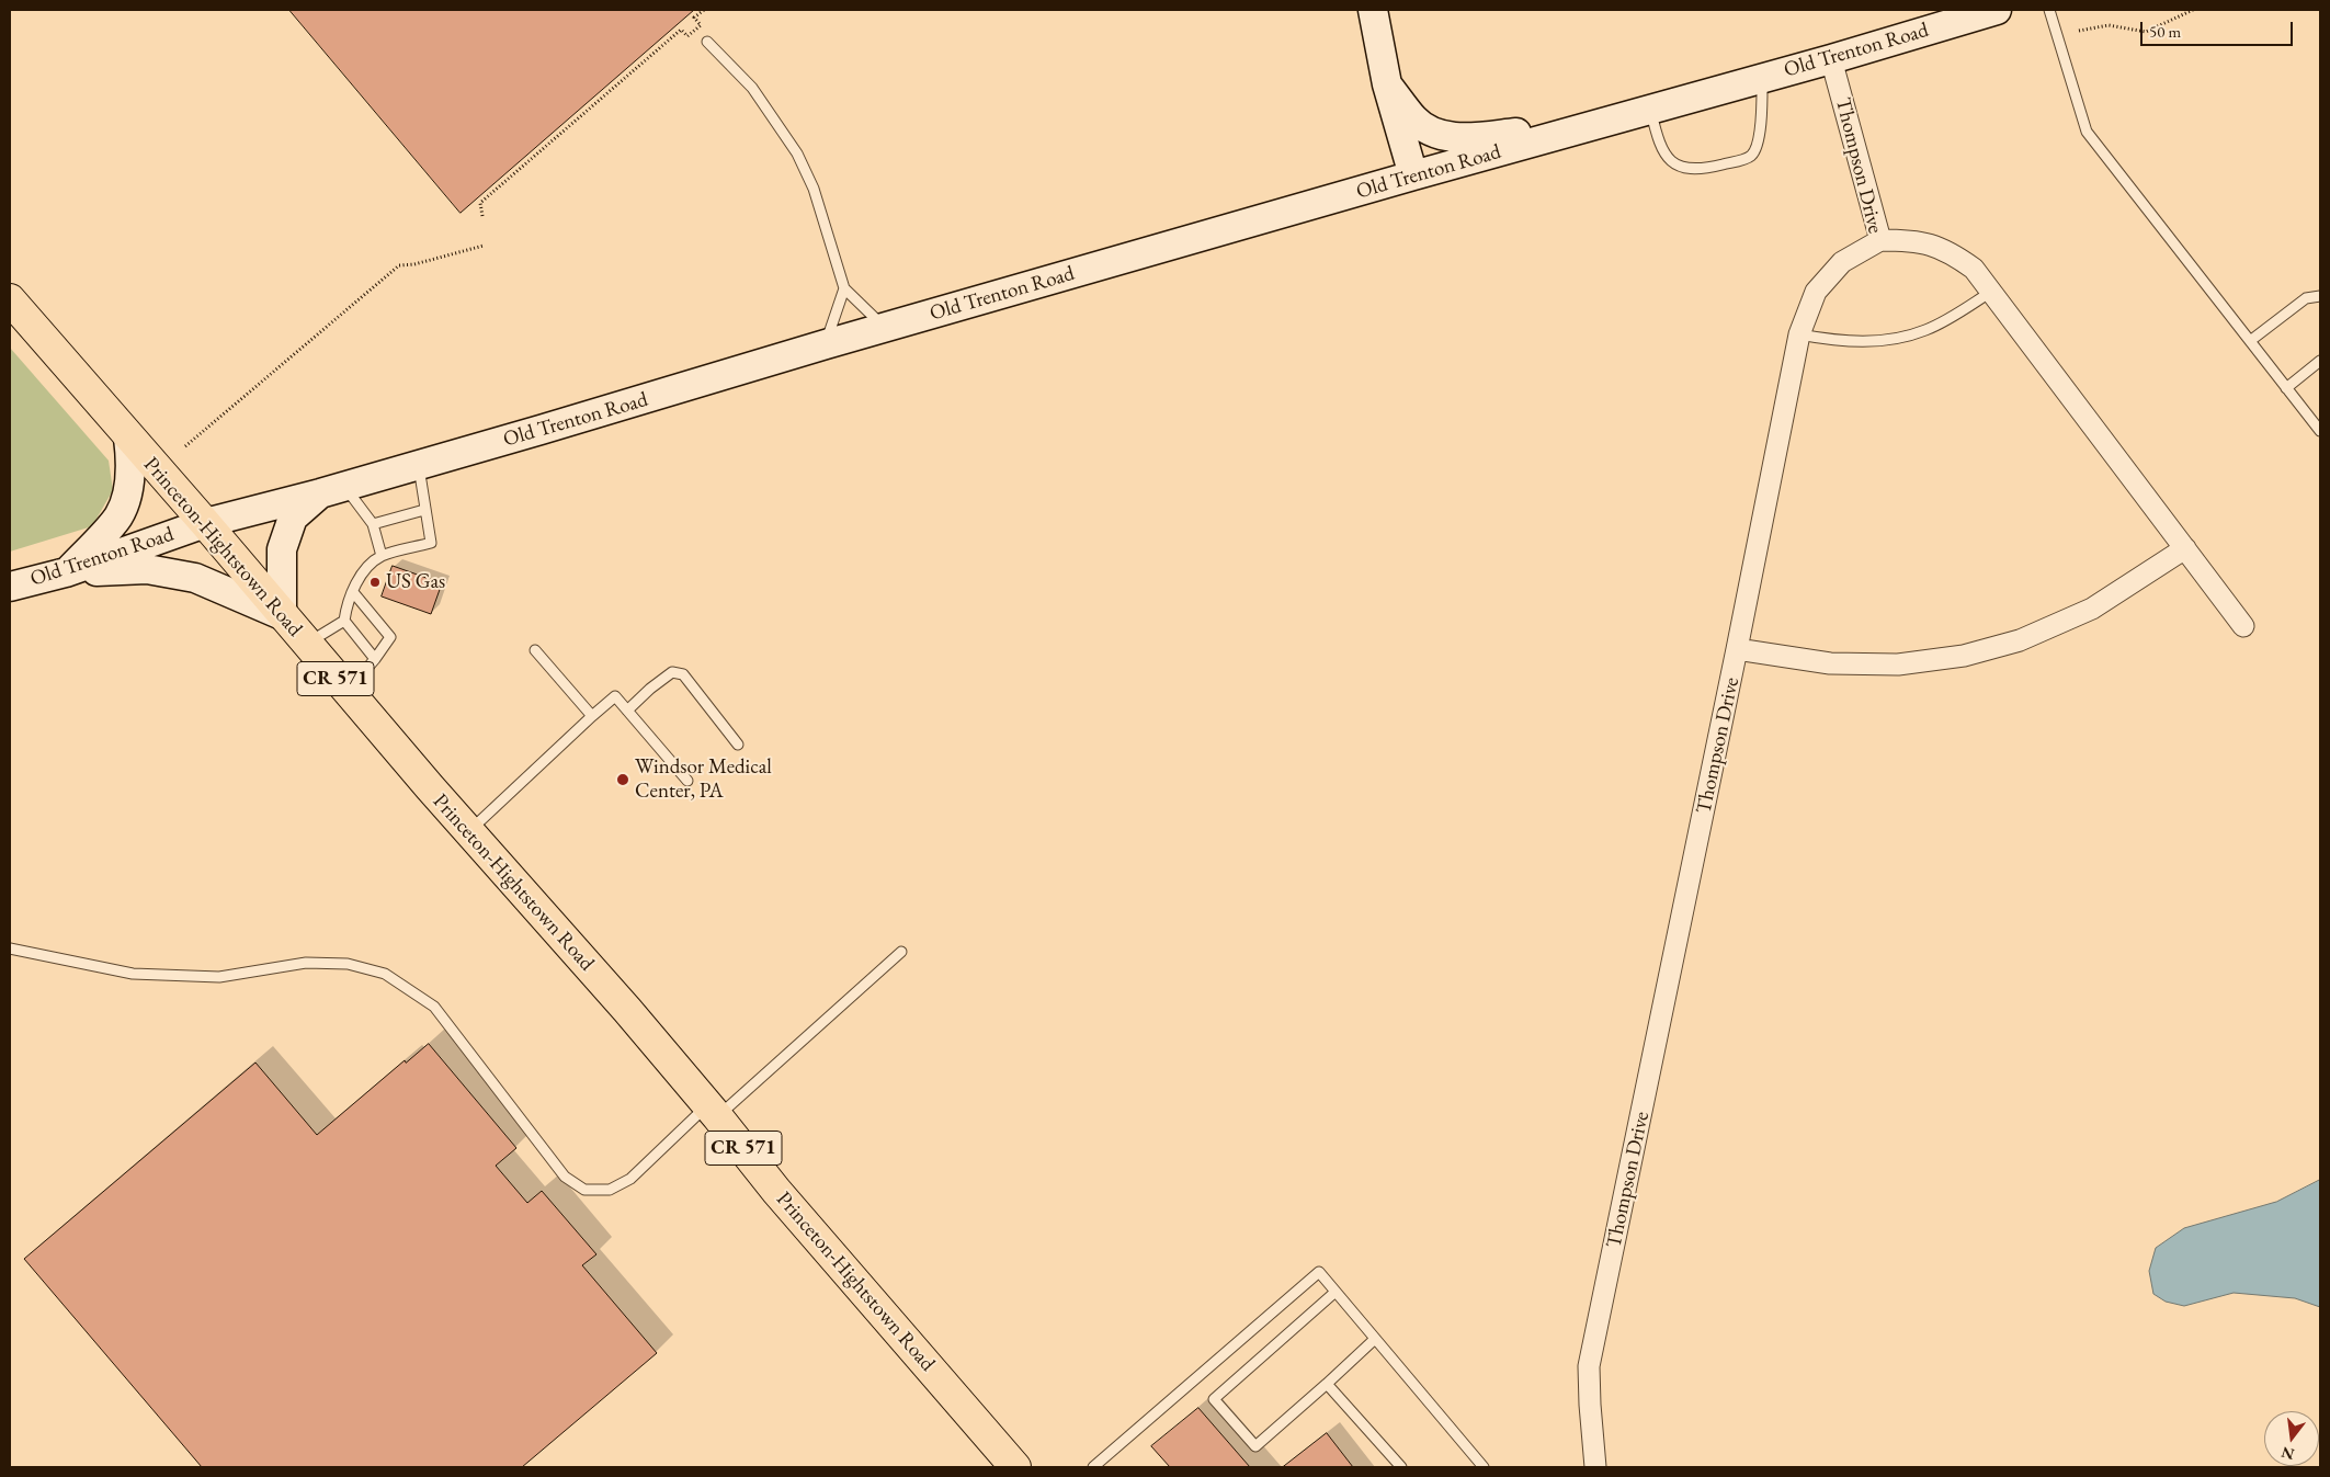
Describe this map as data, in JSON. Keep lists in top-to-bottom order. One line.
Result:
{"streets":{"main road":["Old Trenton Road","Princeton-Hightstown Road","CR 571"],"street":["Thompson Drive"]},"crossings":[["Old Trenton Road","Thompson Drive"],["Old Trenton Road","Princeton-Hightstown Road"]],"places":["US Gas","Windsor Medical Center, PA"],"scale_bar":"50 m","north":"bottom"}
